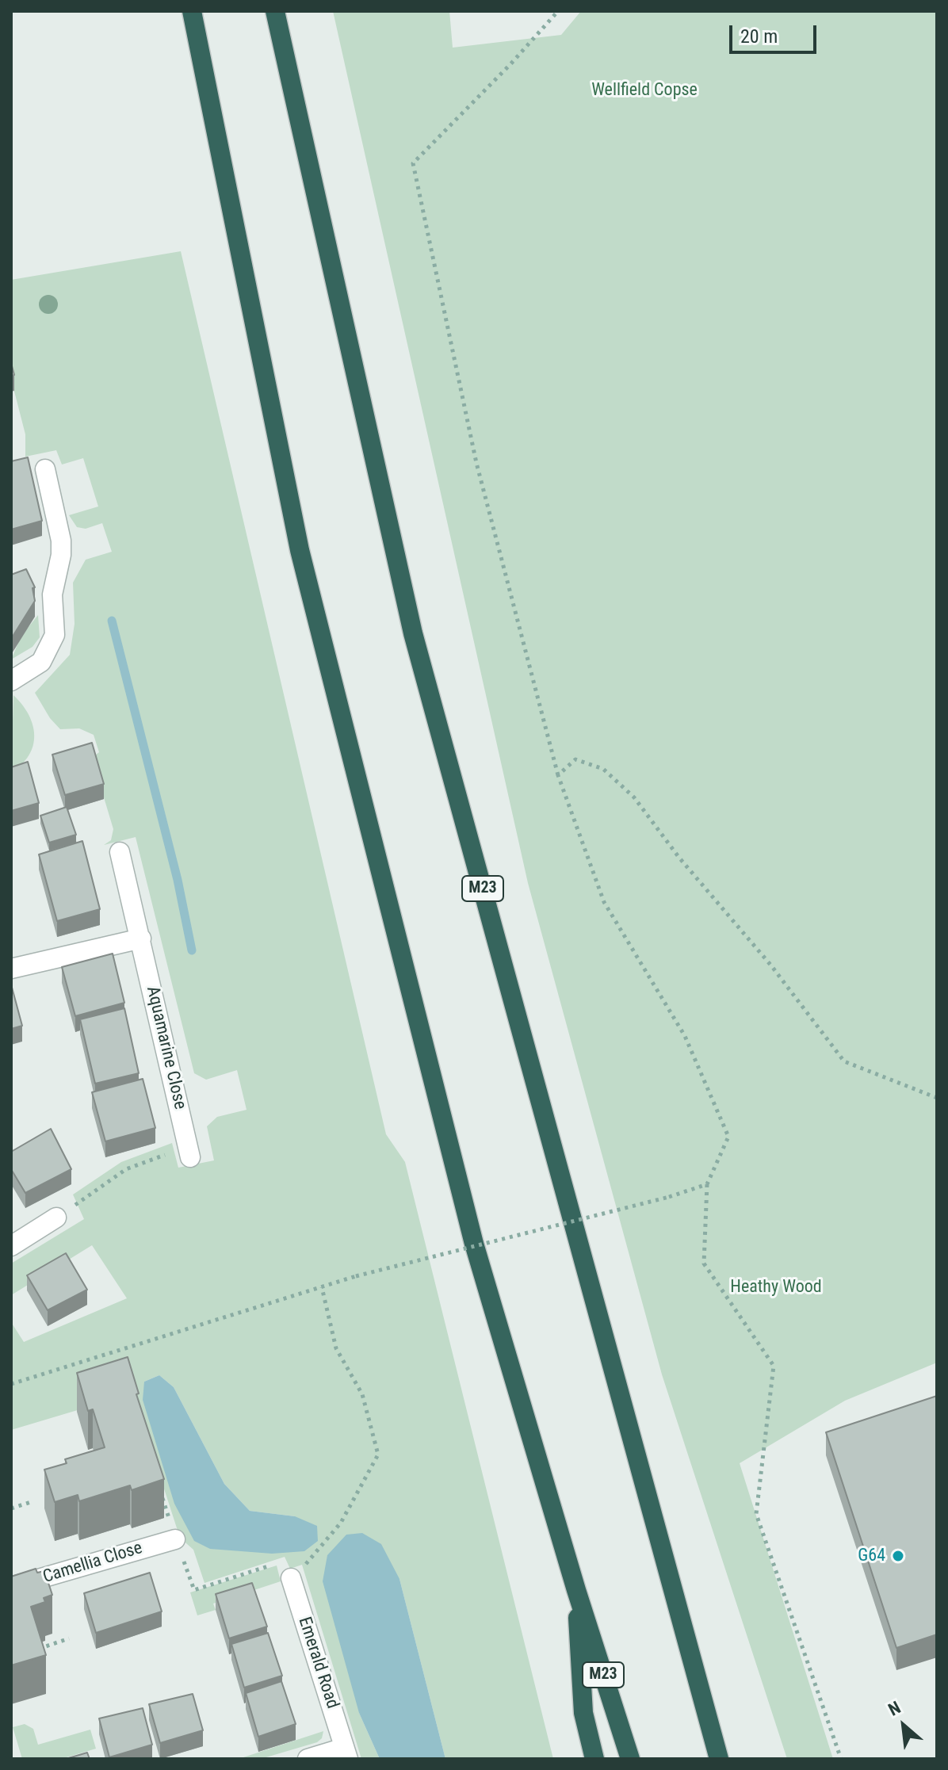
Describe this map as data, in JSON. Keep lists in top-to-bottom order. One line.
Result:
{"streets":{"highway":["M23"],"street":["Aquamarine Close","Camellia Close","Emerald Road"]},"parks":["Wellfield Copse","Heathy Wood"],"places":["G64"],"scale_bar":"20 m","north":"top left"}
